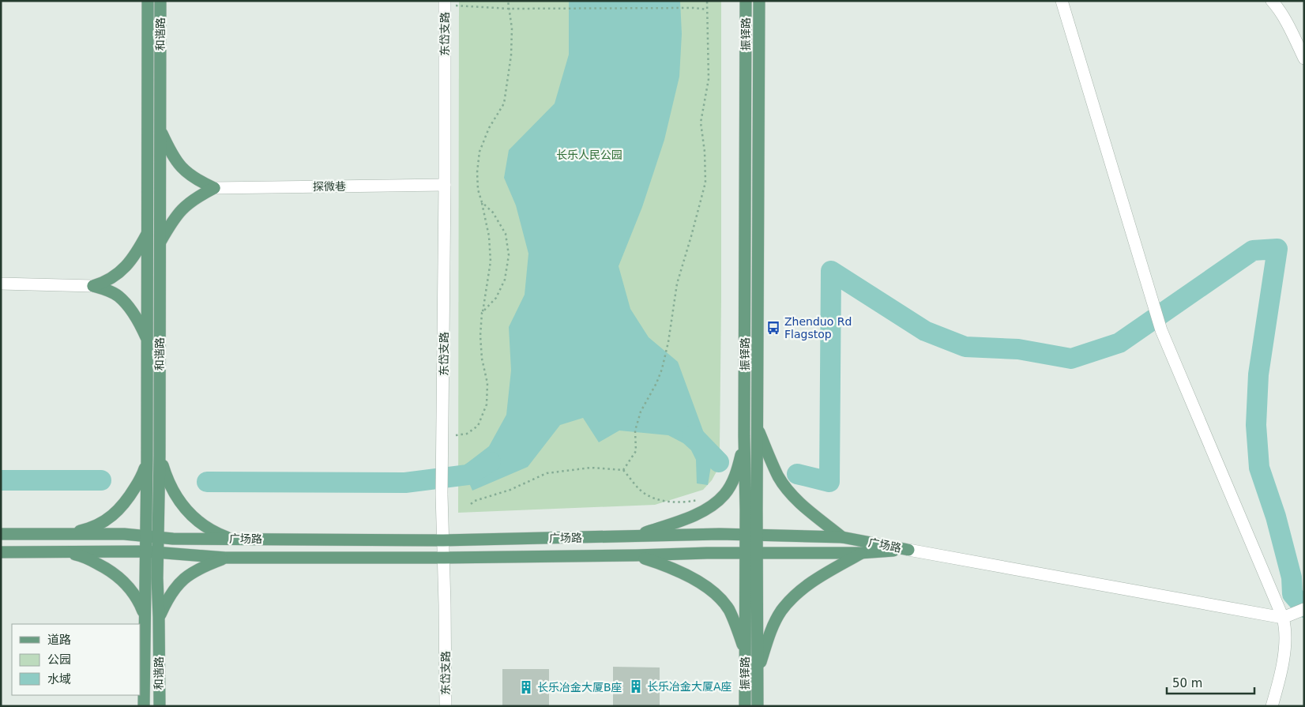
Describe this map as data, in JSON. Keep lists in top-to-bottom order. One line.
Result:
{"streets":{"main road":["和谐路","振铎路","广场路"],"street":["东岱支路","探微巷"]},"crossings":[["和谐路","广场路"],["东岱支路","探微巷"],["东岱支路","广场路"],["振铎路","广场路"]],"parks":["长乐人民公园"],"places":{"bus stop":["Zhenduo Rd Flagstop"],"building":["长乐冶金大厦A座","长乐冶金大厦B座"]},"legend":["道路","公园","水域"],"scale_bar":"50 m"}
